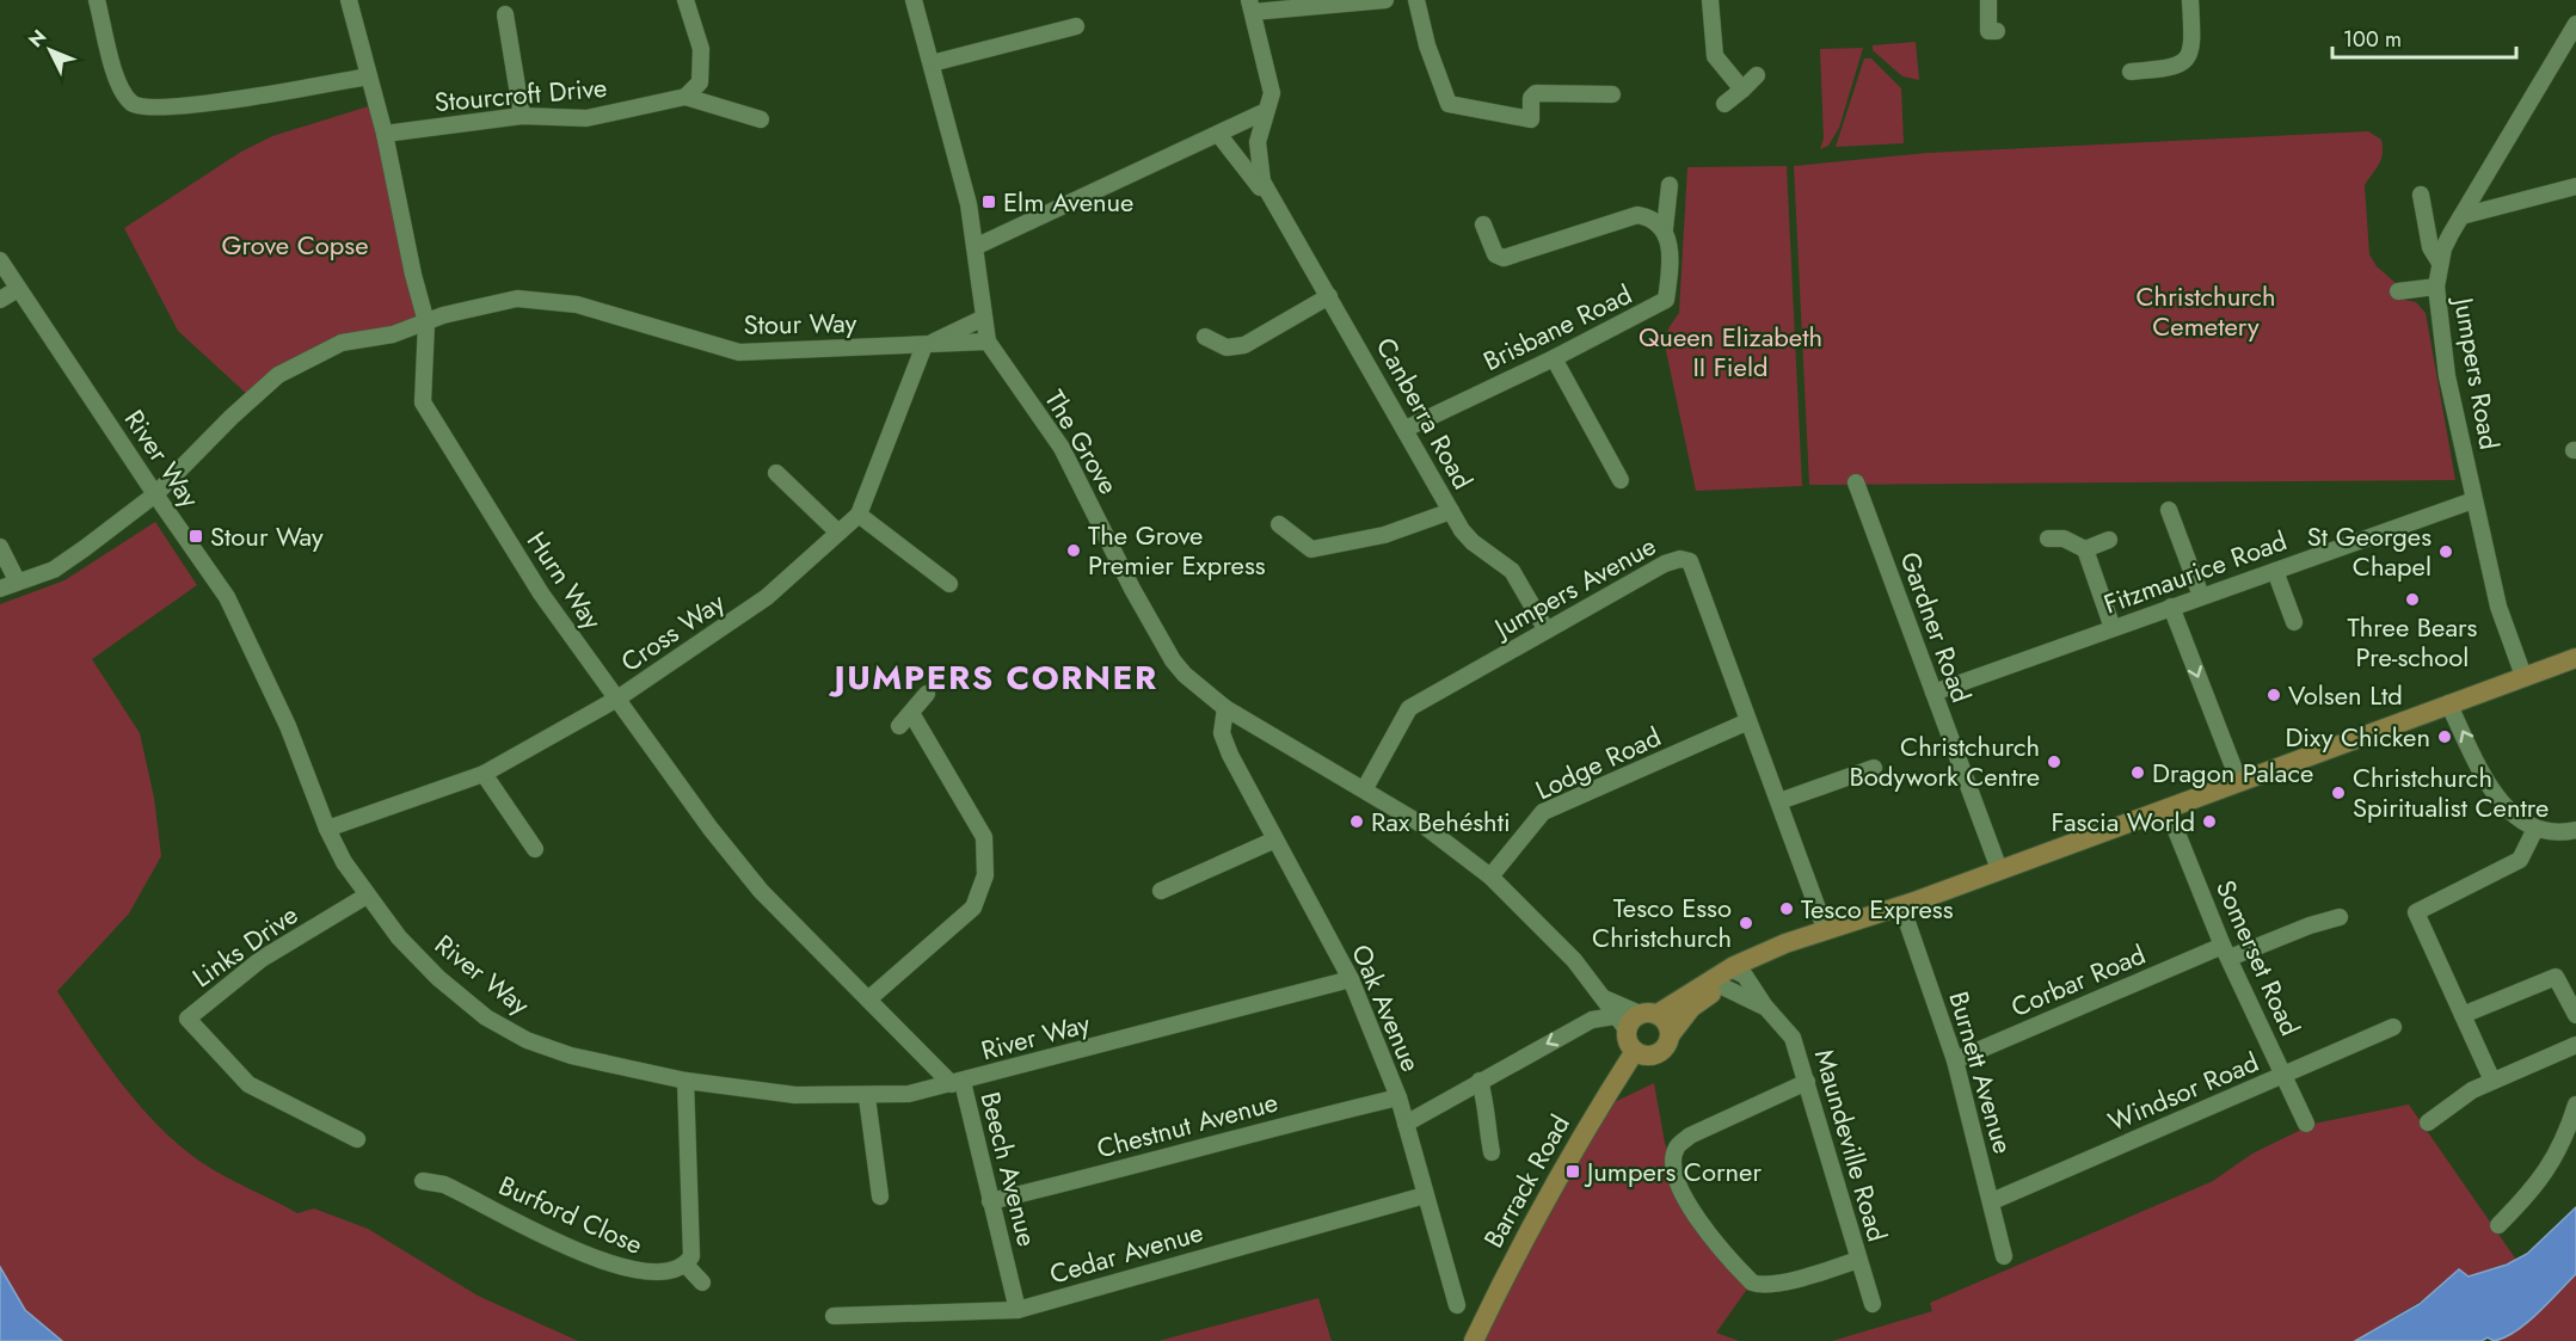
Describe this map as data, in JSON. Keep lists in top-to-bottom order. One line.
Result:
{"streets":{"main road":["Barrack Road"],"street":["Stourcroft Drive","Stour Way","Brisbane Road","Jumpers Road","Canberra Road","The Grove","River Way","Fitzmaurice Road","Hurn Way","Jumpers Avenue","Gardner Road","Cross Way","Lodge Road","Links Drive","Somerset Road","Corbar Road","Oak Avenue","Burnett Avenue","Windsor Road","Chestnut Avenue","Maundeville Road","Beech Avenue","Burford Close","Cedar Avenue"]},"crossings":[["Stourcroft Drive","Hurn Way"],["Stour Way","The Grove"],["Stour Way","River Way"],["Stour Way","Hurn Way"],["Stour Way","Cross Way"],["Brisbane Road","Canberra Road"],["Jumpers Road","Fitzmaurice Road"],["Canberra Road","Jumpers Avenue"],["The Grove","Jumpers Avenue"],["The Grove","Lodge Road"],["The Grove","Oak Avenue"],["The Grove","Barrack Road"],["River Way","Hurn Way"],["River Way","Cross Way"],["River Way","Links Drive"],["River Way","Oak Avenue"],["River Way","Beech Avenue"],["Fitzmaurice Road","Gardner Road"],["Hurn Way","Cross Way"],["Hurn Way","Beech Avenue"],["Jumpers Avenue","Lodge Road"],["Somerset Road","Corbar Road"],["Somerset Road","Windsor Road"],["Corbar Road","Burnett Avenue"],["Oak Avenue","Chestnut Avenue"],["Oak Avenue","Cedar Avenue"],["Burnett Avenue","Windsor Road"],["Chestnut Avenue","Beech Avenue"],["Beech Avenue","Cedar Avenue"]],"districts":["JUMPERS CORNER"],"parks":["Grove Copse","Christchurch Cemetery","Queen Elizabeth II Field"],"places":{"transit":["Elm Avenue","Stour Way","Jumpers Corner"],"other":["The Grove Premier Express","St Georges Chapel","Three Bears Pre-school","Volsen Ltd","Dixy Chicken","Christchurch Bodywork Centre","Dragon Palace","Christchurch Spiritualist Centre","Rax Behéshti","Fascia World","Tesco Express","Tesco Esso Christchurch"]},"scale_bar":"100 m","north":"top left"}
